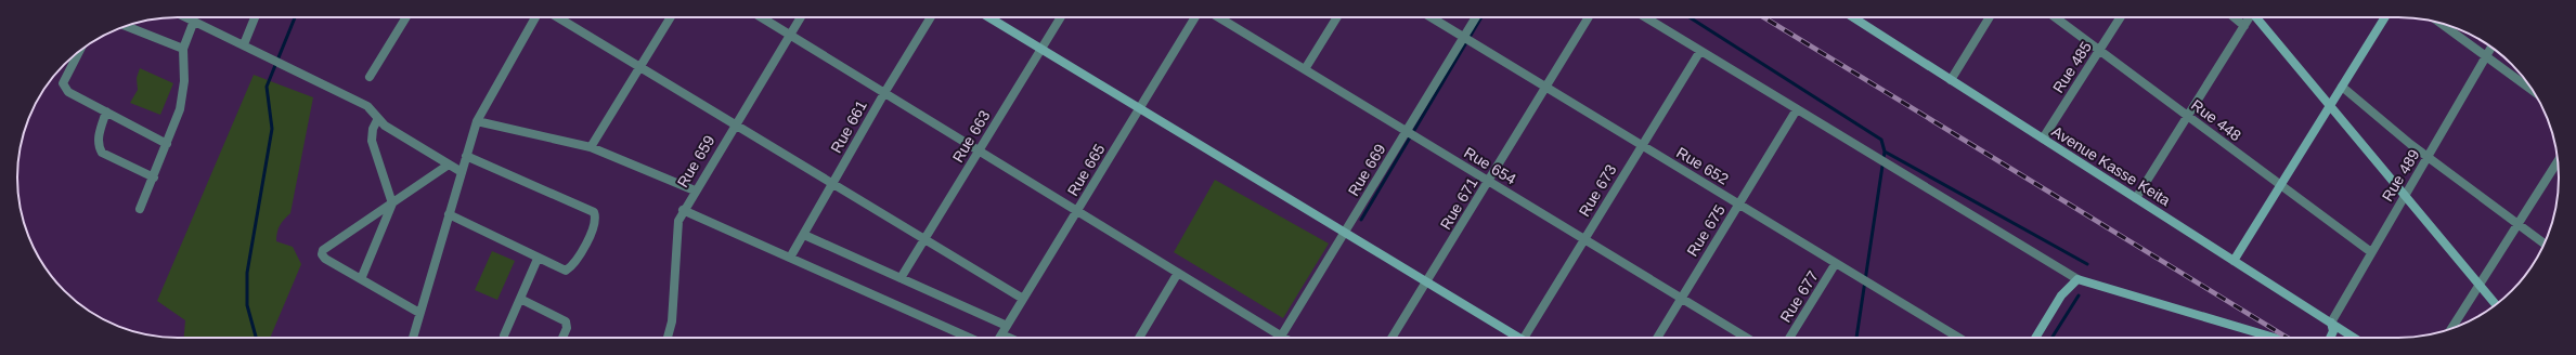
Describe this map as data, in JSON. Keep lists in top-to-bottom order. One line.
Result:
{"streets":{"street":["Rue 485","Rue 448","Rue 661","Rue 663","Rue 659","Rue 654","Rue 652","Avenue Kasse Keita","Rue 665","Rue 669","Rue 489","Rue 673","Rue 671","Rue 675","Rue 677"]},"crossings":[["Rue 485","Rue 448"],["Rue 485","Avenue Kasse Keita"],["Rue 448","Rue 489"],["Rue 654","Rue 669"],["Rue 654","Rue 673"],["Rue 654","Rue 671"],["Rue 654","Rue 675"],["Rue 652","Rue 669"],["Rue 652","Rue 673"],["Rue 652","Rue 671"],["Rue 652","Rue 675"],["Rue 652","Rue 677"],["Avenue Kasse Keita","Rue 489"]]}
